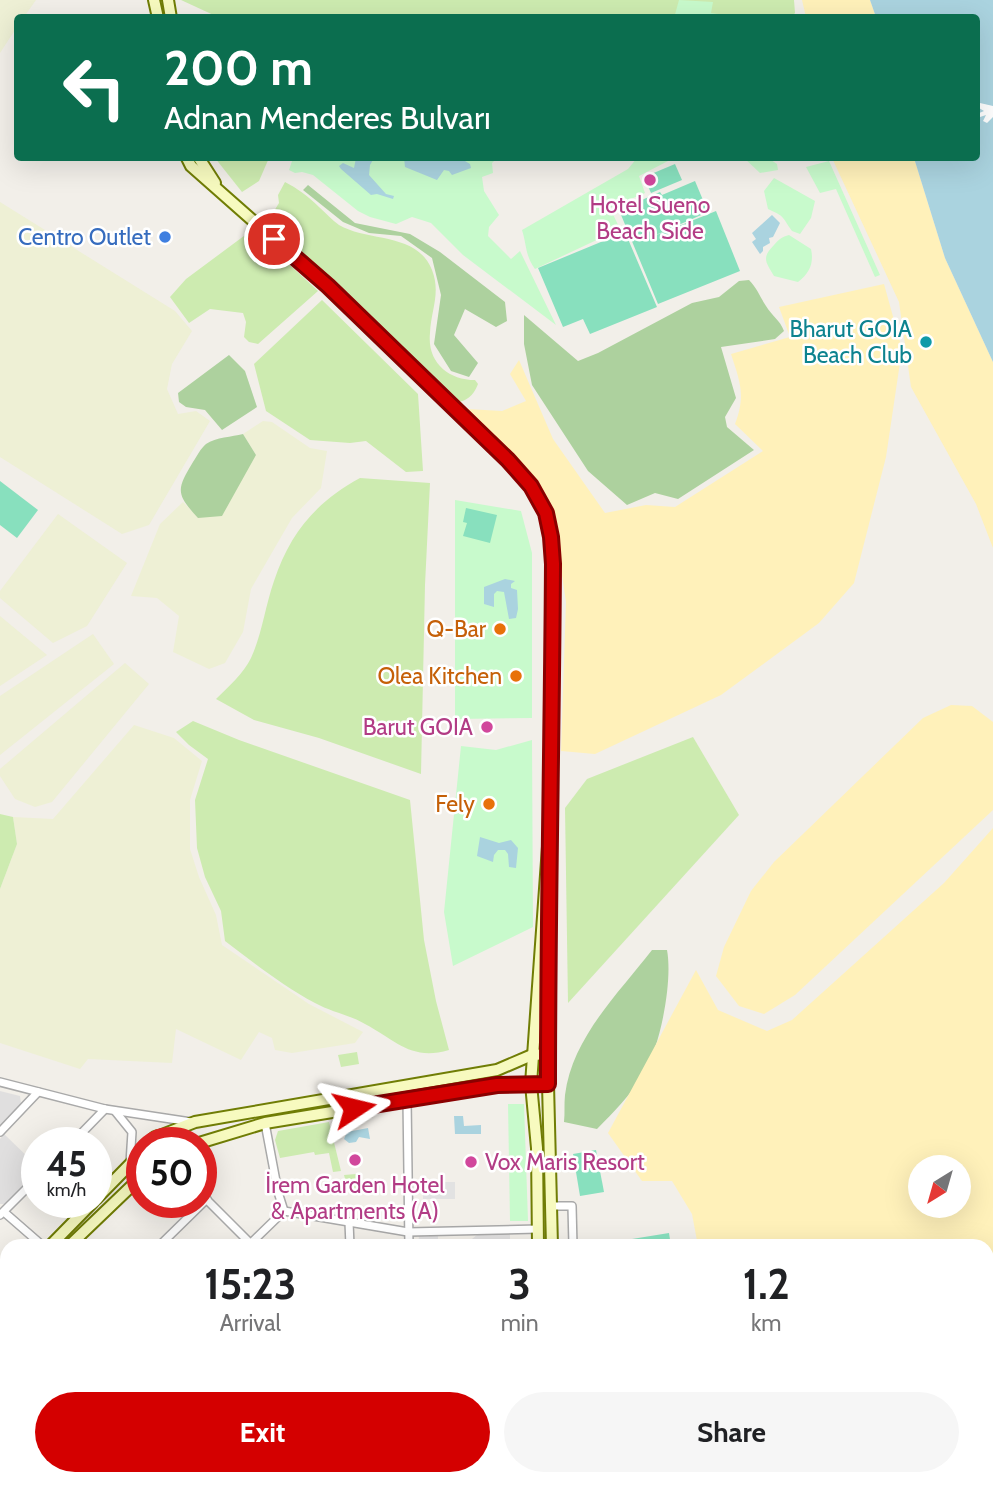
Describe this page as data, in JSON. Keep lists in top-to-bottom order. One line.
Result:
{"places":["Hotel Sueno Beach Side","Centro Outlet","Bharut GOIA Beach Club","Q-Bar","Olea Kitchen","Barut GOIA","Fely","İrem Garden Hotel & Apartments (A)","Vox Maris Resort"],"north":"bottom left","page":{"turn":["200 m","Adnan Menderes Bulvarı"],"speed":"45 km/h","limit":"50","eta":["15:23","Arrival","3","min","1.2","km"],"buttons":["Exit","Share"]}}
